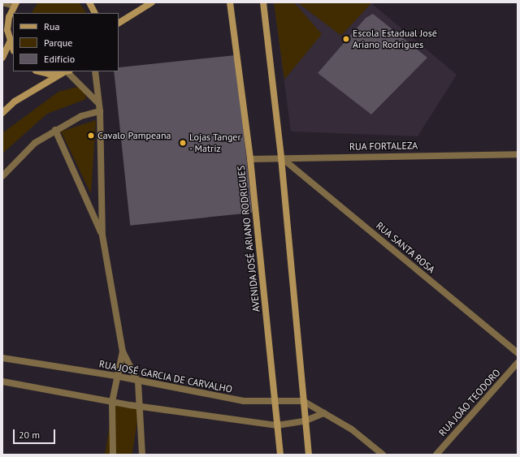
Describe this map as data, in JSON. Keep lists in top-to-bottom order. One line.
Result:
{"streets":{"street":["RUA FORTALEZA","AVENIDA JOSÉ ARIANO RODRIGUES","RUA SANTA ROSA","RUA JOSÉ GARCIA DE CARVALHO","RUA JOÃO TEODORO"]},"crossings":[["RUA FORTALEZA","AVENIDA JOSÉ ARIANO RODRIGUES"],["RUA FORTALEZA","RUA SANTA ROSA"],["AVENIDA JOSÉ ARIANO RODRIGUES","RUA JOSÉ GARCIA DE CARVALHO"]],"places":["Escola Estadual José Ariano Rodrigues","Cavalo Pampeana","Lojas Tanger - Matriz"],"legend":["Rua","Parque","Edifício"],"scale_bar":"20 m"}
